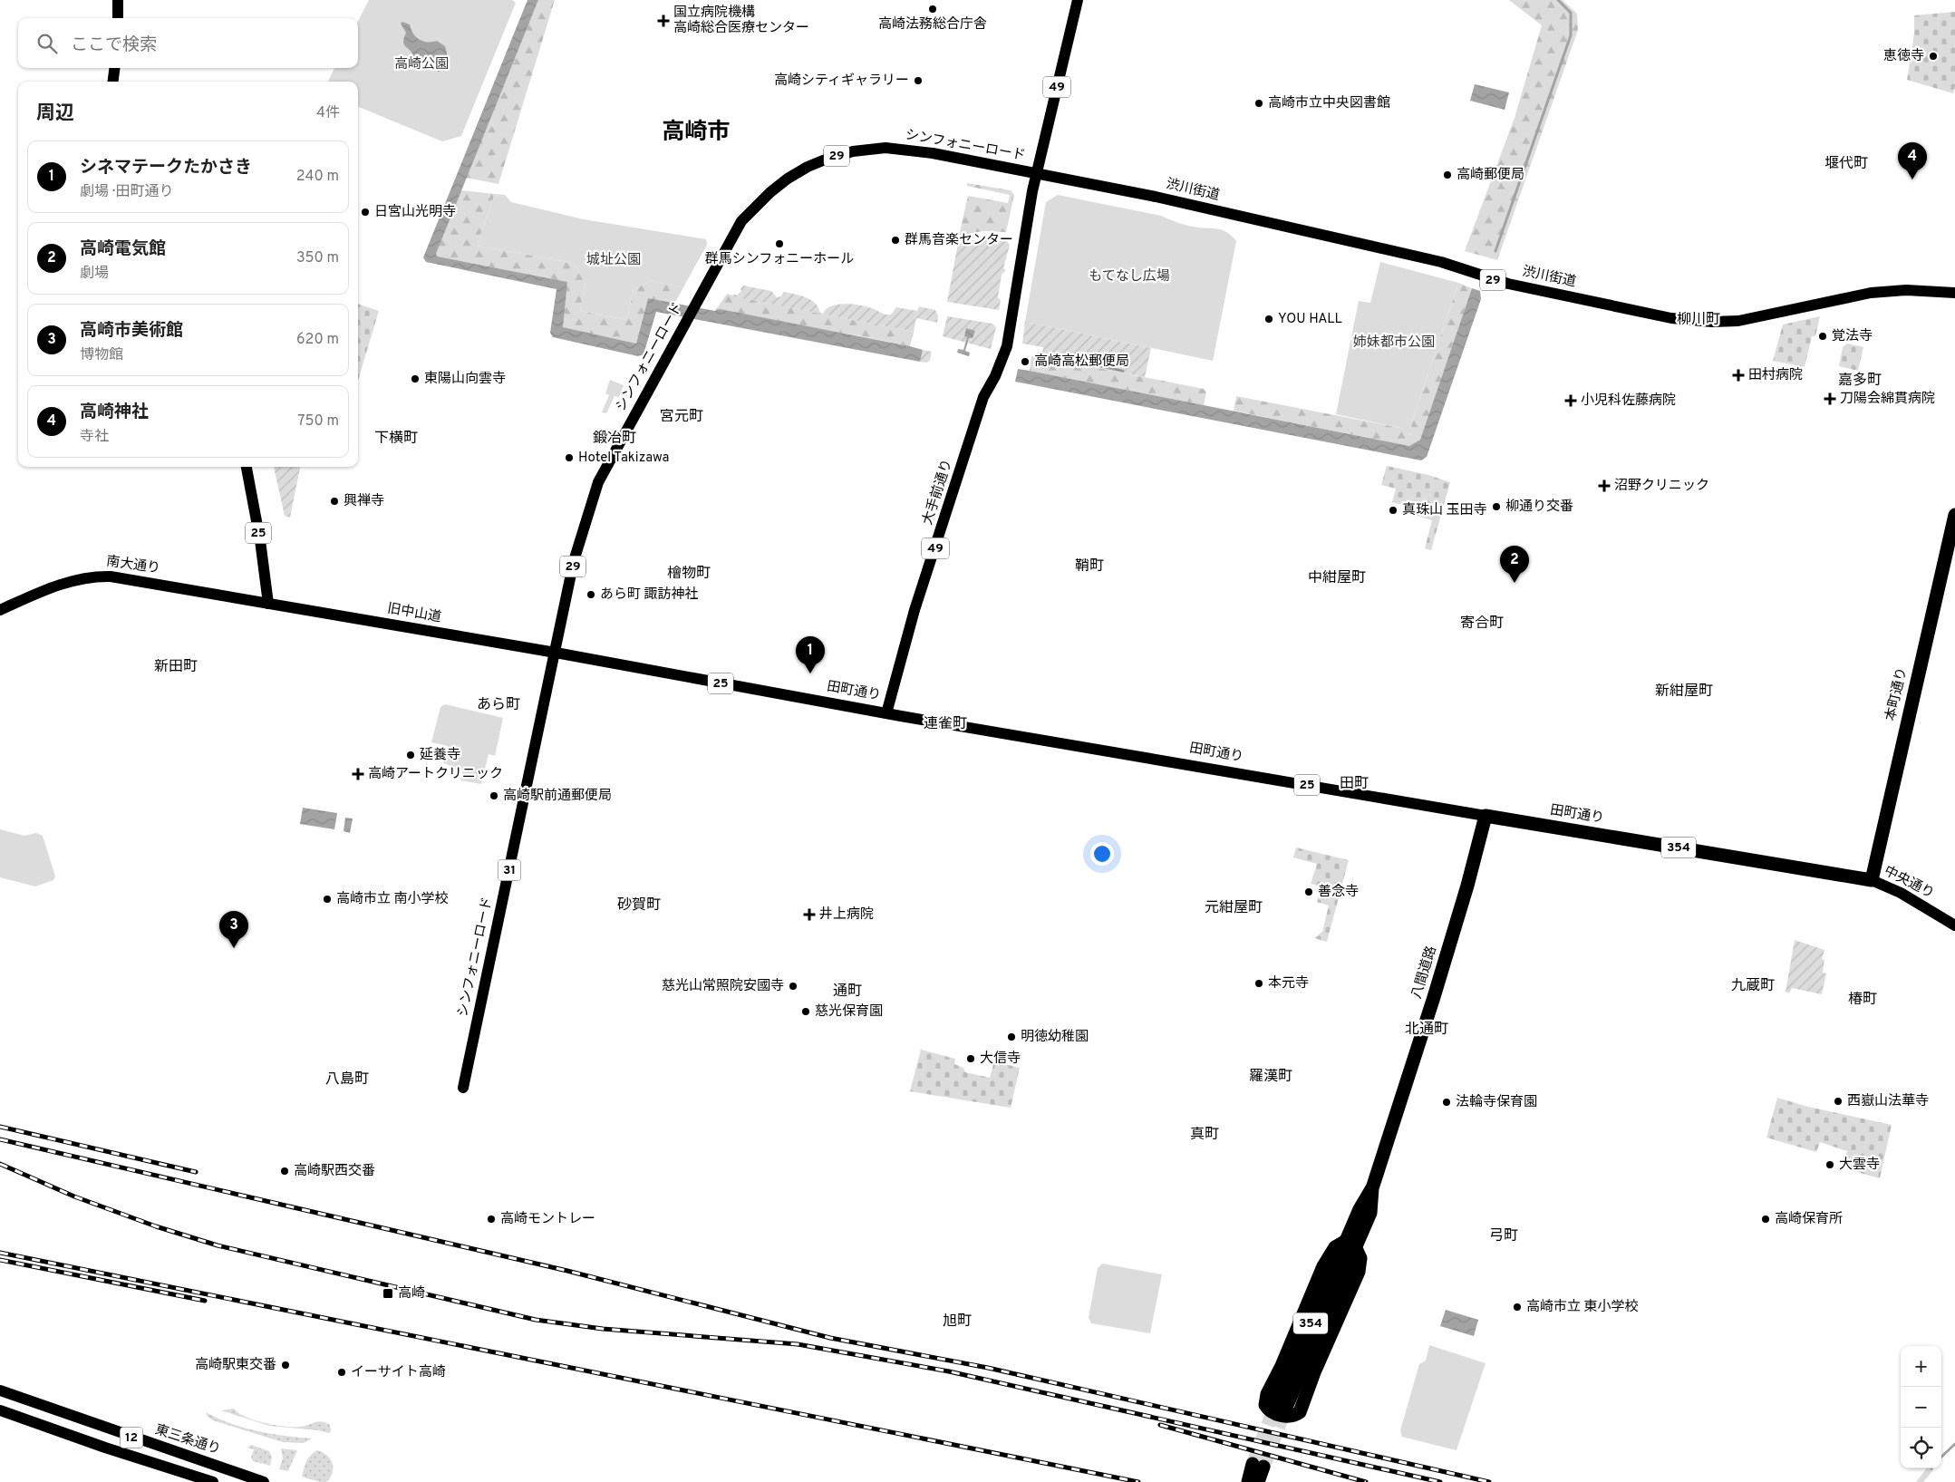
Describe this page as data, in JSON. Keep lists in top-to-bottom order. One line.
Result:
{"streets":{"highway":["田町通り","本町通り","354","八間道路"],"main road":["49","シンフォニーロード","29","渋川街道","大手前通り","25","南大通り","旧中山道","31","中央通り","12","東三条通り"]},"crossings":[["49","シンフォニーロード"],["49","渋川街道"],["49","大手前通り"],["シンフォニーロード","渋川街道"],["シンフォニーロード","大手前通り"],["シンフォニーロード","旧中山道"],["シンフォニーロード","田町通り"],["渋川街道","大手前通り"],["大手前通り","田町通り"],["25","南大通り"],["25","旧中山道"],["南大通り","旧中山道"],["旧中山道","田町通り"],["田町通り","本町通り"],["田町通り","中央通り"],["田町通り","八間道路"],["本町通り","中央通り"]],"districts":["高崎市","堰代町","柳川町","嘉多町","宮元町","下横町","鍛冶町","鞘町","檜物町","中紺屋町","寄合町","新田町","新紺屋町","あら町","連雀町","田町","砂賀町","元紺屋町","九蔵町","通町","椿町","北通町","羅漢町","八島町","真町","弓町","旭町"],"parks":["高崎公園","城址公園","もてなし広場","姉妹都市公園"],"places":{"other":["高崎法務総合庁舎","恵徳寺","高崎シティギャラリー","高崎市立中央図書館","高崎郵便局","日宮山光明寺","群馬音楽センター","群馬シンフォニーホール","YOU HALL","覚法寺","高崎高松郵便局","東陽山向雲寺","Hotel Takizawa","興禅寺","柳通り交番","真珠山 玉田寺","あら町 諏訪神社","延養寺","高崎駅前通郵便局","善念寺","高崎市立 南小学校","本元寺","慈光山常照院安國寺","慈光保育園","明徳幼稚園","大信寺","西嶽山法華寺","法輪寺保育園","大雲寺","高崎駅西交番","高崎モントレー","高崎保育所","高崎市立 東小学校","高崎駅東交番","イーサイト高崎"],"health":["国立病院機構 高崎総合医療センター","田村病院","刀陽会綿貫病院","小児科佐藤病院","沼野クリニック","高崎アートクリニック","井上病院"],"transit":["高崎"]},"page":{"search":"ここで検索","heading":["周辺","4件"],"list":[{"mark":"1","name":"シネマテークたかさき","note":"劇場 · 田町通り","value":"240 m"},{"mark":"2","name":"高崎電気館","note":"劇場","value":"350 m"},{"mark":"3","name":"高崎市美術館","note":"博物館","value":"620 m"},{"mark":"4","name":"高崎神社","note":"寺社","value":"750 m"}],"pins":["4","2","1","3"],"map_buttons":["+","−"]}}
